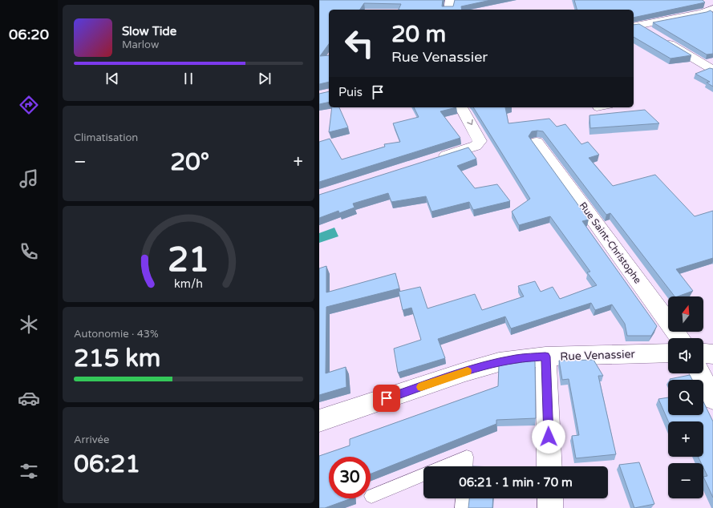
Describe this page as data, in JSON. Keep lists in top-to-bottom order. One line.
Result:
{"streets":{"street":["Rue Saint-Christophe","Rue Venassier"]},"north":"top","page":{"tabs":"06:20","turn":["20 m","Rue Venassier"],"song":["Slow Tide","Marlow"],"then":"Puis","tile":["Climatisation",["Autonomie · 43%","215 km"],["Arrivée","06:21"]],"heat":["−","20°","+"],"map_buttons":["+","−"],"limit":"30","trip":"06:21 · 1 min · 70 m","gauge":["21","km/h"]}}
